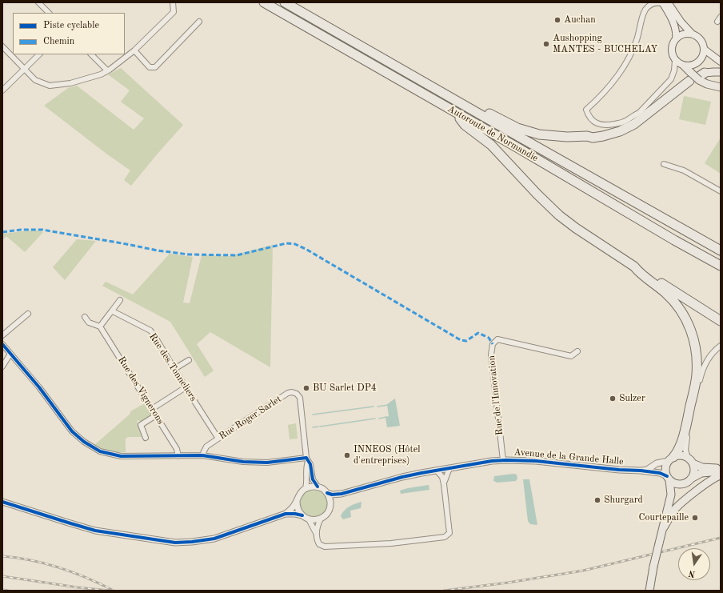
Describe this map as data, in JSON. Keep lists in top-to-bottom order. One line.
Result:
{"streets":{"highway":["Autoroute de Normandie"],"street":["Rue des Tonneliers","Rue des Vignerons","Rue de l'Innovation","Rue Roger Sarlet","Avenue de la Grande Halle"]},"crossings":[["Rue des Tonneliers","Rue Roger Sarlet"],["Rue de l'Innovation","Avenue de la Grande Halle"]],"places":["Auchan","Aushopping MANTES - BUCHELAY","BU Sarlet DP4","Sulzer","INNEOS (Hôtel d'entreprises)","Shurgard","Courtepaille"],"legend":["Piste cyclable","Chemin"],"north":"bottom"}
